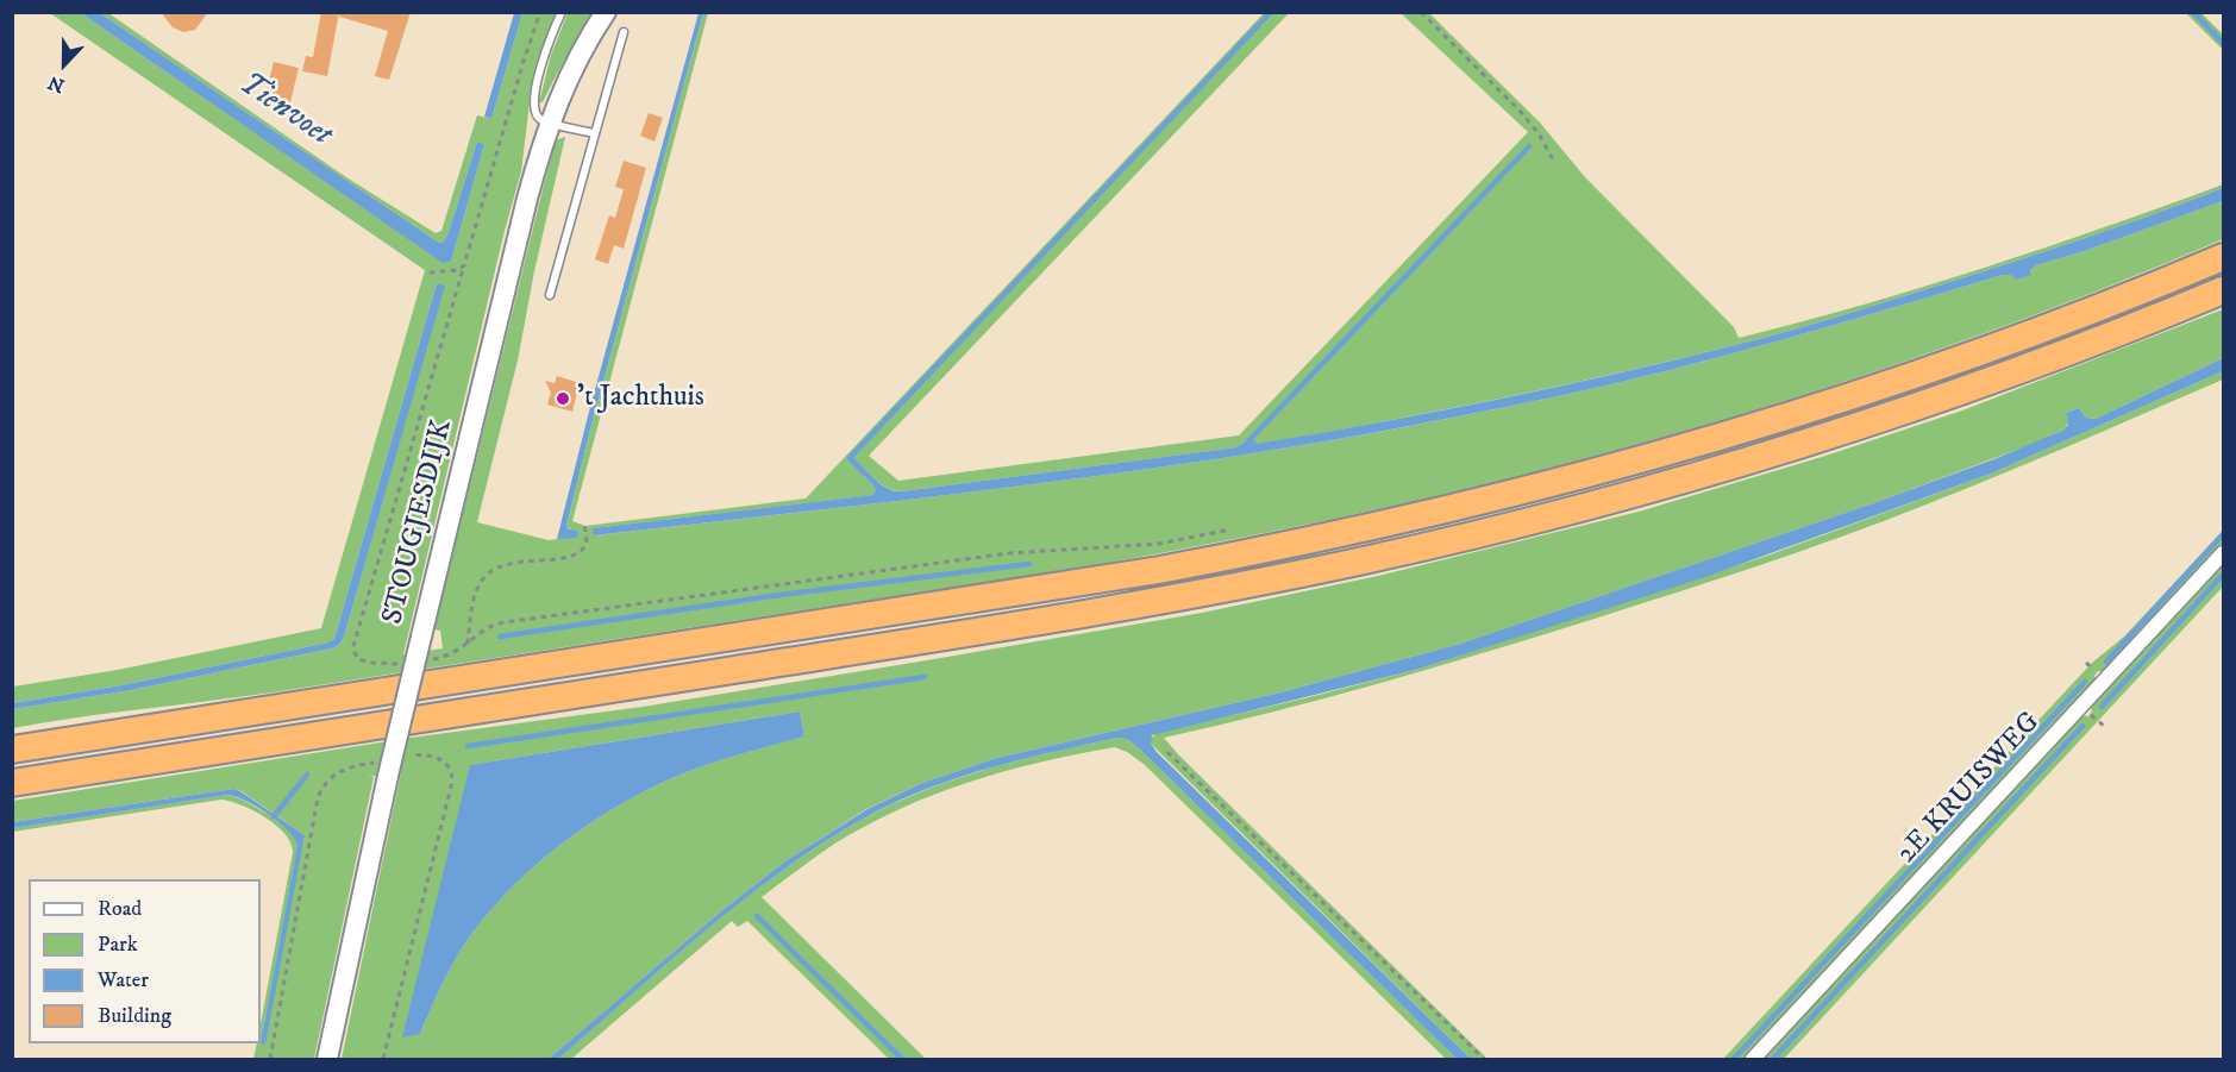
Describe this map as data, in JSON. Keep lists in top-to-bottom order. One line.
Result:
{"streets":{"street":["STOUGJESDIJK","2E KRUISWEG"]},"water":["Tienvoet"],"places":["'t Jachthuis"],"legend":["Road","Park","Water","Building"],"north":"bottom"}
